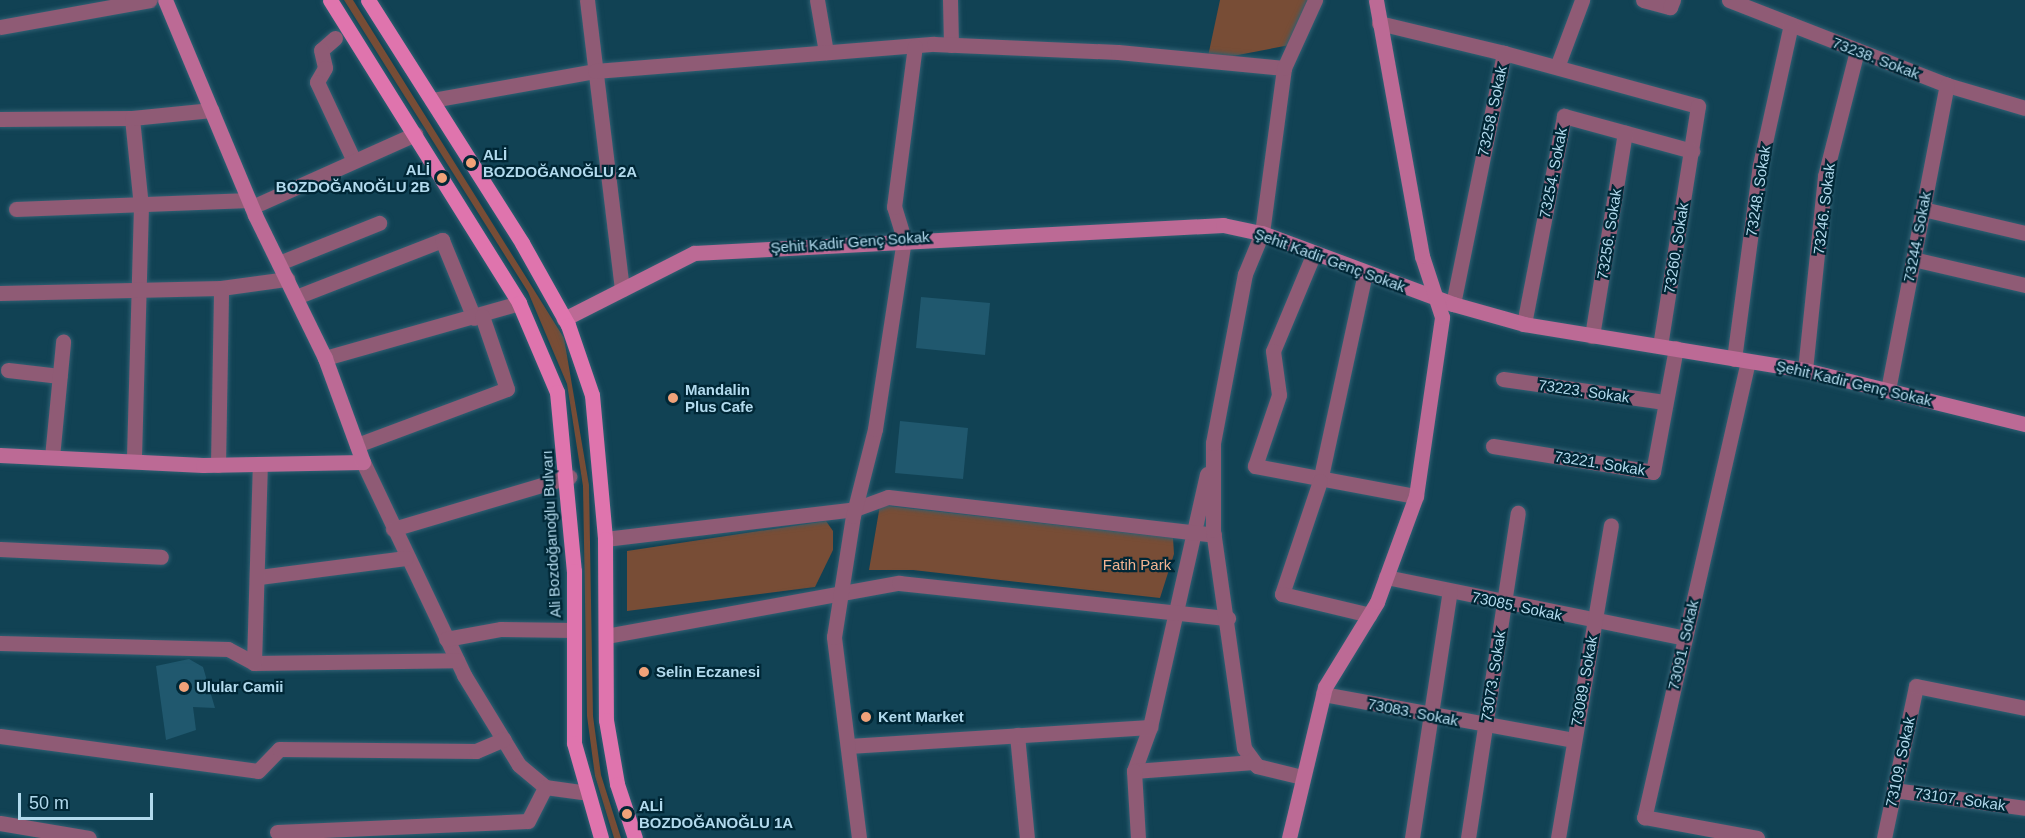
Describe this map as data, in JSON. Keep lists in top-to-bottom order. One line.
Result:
{"streets":{"main road":["Ali Bozdoğanoğlu Bulvarı"],"street":["73238. Sokak","73258. Sokak","73254. Sokak","73248. Sokak","73246. Sokak","73256. Sokak","73244. Sokak","Şehit Kadir Genç Sokak","73260. Sokak","73223. Sokak","73221. Sokak","73085. Sokak","73091. Sokak","73073. Sokak","73089. Sokak","73083. Sokak","73109. Sokak","73107. Sokak"]},"crossings":[["73238. Sokak","73248. Sokak"],["73238. Sokak","73246. Sokak"],["73238. Sokak","73244. Sokak"],["73258. Sokak","73254. Sokak"],["73258. Sokak","Şehit Kadir Genç Sokak"],["73258. Sokak","73260. Sokak"],["73254. Sokak","73256. Sokak"],["73254. Sokak","Şehit Kadir Genç Sokak"],["73254. Sokak","73260. Sokak"],["73248. Sokak","Şehit Kadir Genç Sokak"],["73248. Sokak","73091. Sokak"],["73246. Sokak","Şehit Kadir Genç Sokak"],["73256. Sokak","Şehit Kadir Genç Sokak"],["73244. Sokak","Şehit Kadir Genç Sokak"],["Şehit Kadir Genç Sokak","73260. Sokak"],["Şehit Kadir Genç Sokak","73221. Sokak"],["Şehit Kadir Genç Sokak","73091. Sokak"],["73223. Sokak","73221. Sokak"],["73085. Sokak","73091. Sokak"],["73085. Sokak","73073. Sokak"],["73085. Sokak","73089. Sokak"],["73073. Sokak","73083. Sokak"],["73089. Sokak","73083. Sokak"],["73109. Sokak","73107. Sokak"]],"parks":["Fatih Park"],"places":["ALİ BOZDOĞANOĞLU 2A","ALİ BOZDOĞANOĞLU 2B","Mandalin Plus Cafe","Selin Eczanesi","Ulular Camii","Kent Market","ALİ BOZDOĞANOĞLU 1A"],"scale_bar":"50 m"}
